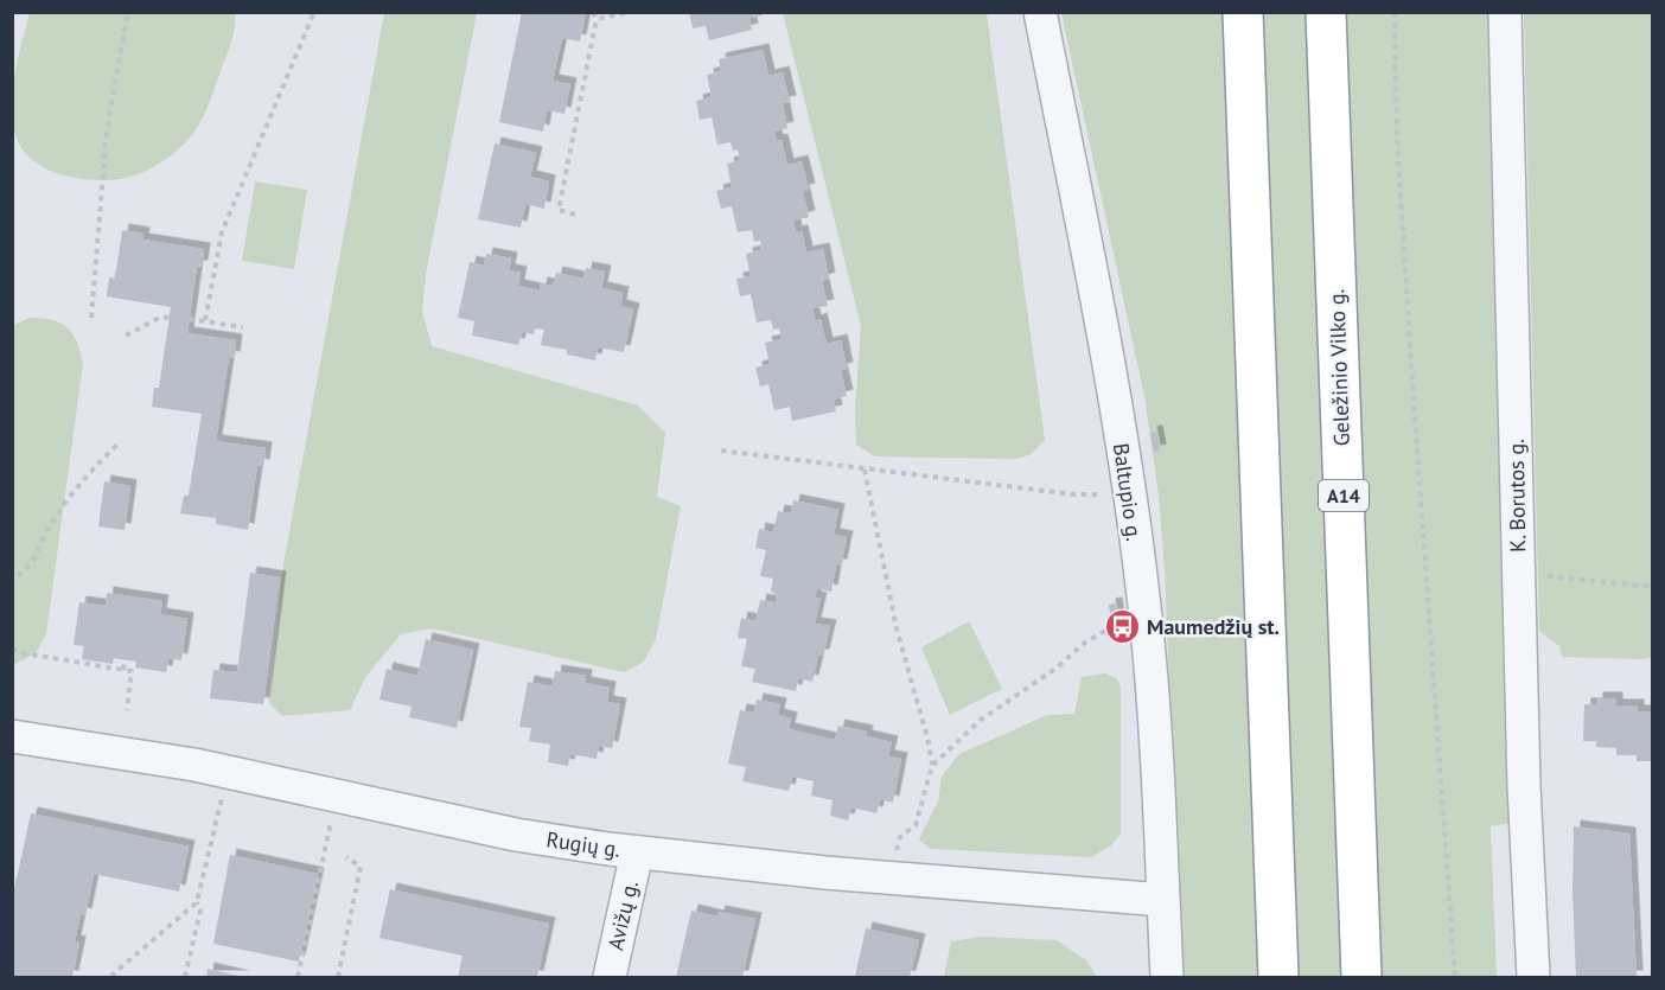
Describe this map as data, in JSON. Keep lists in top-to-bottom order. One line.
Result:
{"streets":{"highway":["Geležinio Vilko g.","A14"],"street":["Baltupio g.","K. Borutos g.","Rugių g.","Avižų g."]},"crossings":[["Baltupio g.","Rugių g."],["Rugių g.","Avižų g."]],"places":{"bus stop":["Maumedžių st."]}}
